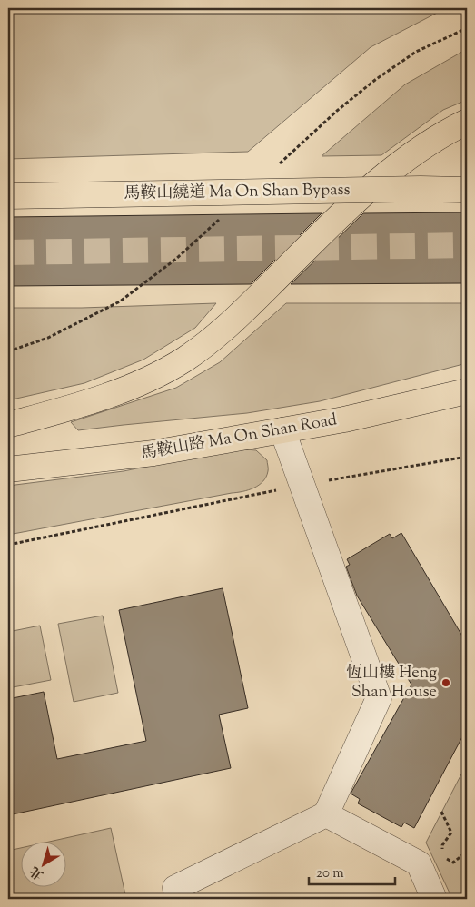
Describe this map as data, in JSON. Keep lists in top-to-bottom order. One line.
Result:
{"streets":{"main road":["馬鞍山繞道 Ma On Shan Bypass","馬鞍山路 Ma On Shan Road"]},"places":["恆山樓 Heng Shan House"],"scale_bar":"20 m","north":"bottom left"}
